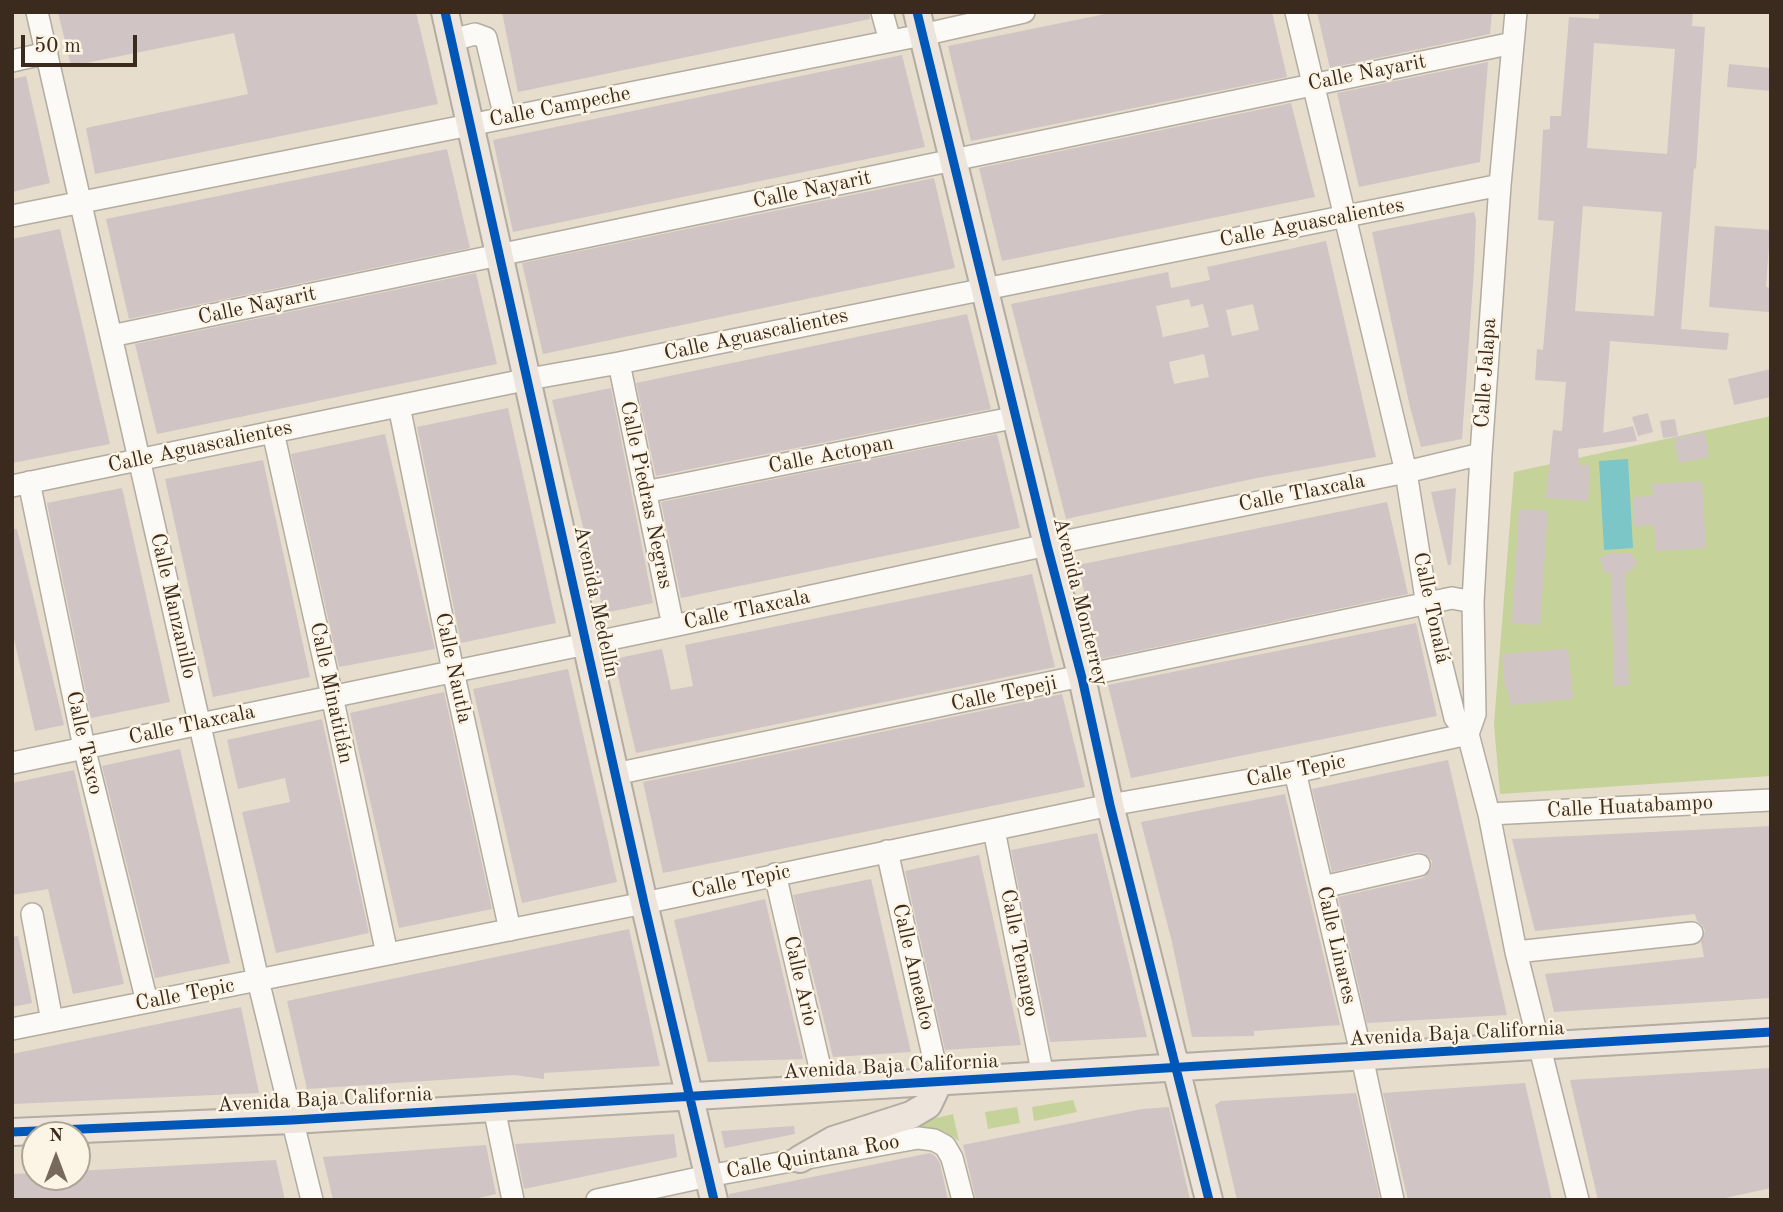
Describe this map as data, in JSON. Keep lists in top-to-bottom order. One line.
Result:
{"streets":{"main road":["Avenida Medellín","Avenida Monterrey","Avenida Baja California"],"street":["Calle Nayarit","Calle Campeche","Calle Aguascalientes","Calle Jalapa","Calle Actopan","Calle Tlaxcala","Calle Piedras Negras","Calle Manzanillo","Calle Tonalá","Calle Nautla","Calle Minatitlán","Calle Tepeji","Calle Taxco","Calle Tepic","Calle Huatabampo","Calle Linares","Calle Tenango","Calle Amealco","Calle Ario","Calle Quintana Roo"]},"crossings":[["Calle Nayarit","Calle Jalapa"],["Calle Nayarit","Avenida Medellín"],["Calle Nayarit","Avenida Monterrey"],["Calle Nayarit","Calle Manzanillo"],["Calle Nayarit","Calle Tonalá"],["Calle Campeche","Avenida Medellín"],["Calle Campeche","Avenida Monterrey"],["Calle Campeche","Calle Manzanillo"],["Calle Aguascalientes","Calle Jalapa"],["Calle Aguascalientes","Calle Piedras Negras"],["Calle Aguascalientes","Avenida Medellín"],["Calle Aguascalientes","Avenida Monterrey"],["Calle Aguascalientes","Calle Manzanillo"],["Calle Aguascalientes","Calle Tonalá"],["Calle Aguascalientes","Calle Nautla"],["Calle Aguascalientes","Calle Minatitlán"],["Calle Aguascalientes","Calle Taxco"],["Calle Jalapa","Calle Tlaxcala"],["Calle Jalapa","Calle Tonalá"],["Calle Jalapa","Calle Tepeji"],["Calle Jalapa","Calle Tepic"],["Calle Actopan","Calle Piedras Negras"],["Calle Actopan","Avenida Monterrey"],["Calle Tlaxcala","Calle Piedras Negras"],["Calle Tlaxcala","Avenida Medellín"],["Calle Tlaxcala","Avenida Monterrey"],["Calle Tlaxcala","Calle Manzanillo"],["Calle Tlaxcala","Calle Tonalá"],["Calle Tlaxcala","Calle Nautla"],["Calle Tlaxcala","Calle Minatitlán"],["Calle Tlaxcala","Calle Taxco"],["Avenida Medellín","Calle Tepeji"],["Avenida Medellín","Calle Tepic"],["Avenida Medellín","Avenida Baja California"],["Avenida Medellín","Calle Quintana Roo"],["Avenida Monterrey","Calle Tepeji"],["Avenida Monterrey","Calle Tepic"],["Avenida Monterrey","Avenida Baja California"],["Calle Manzanillo","Calle Tepic"],["Calle Manzanillo","Avenida Baja California"],["Calle Tonalá","Calle Tepeji"],["Calle Tonalá","Calle Tepic"],["Calle Tonalá","Calle Huatabampo"],["Calle Tonalá","Avenida Baja California"],["Calle Nautla","Calle Tepic"],["Calle Minatitlán","Calle Tepic"],["Calle Taxco","Calle Tepic"],["Calle Tepic","Calle Linares"],["Calle Tepic","Calle Tenango"],["Calle Tepic","Calle Amealco"],["Calle Tepic","Calle Ario"],["Calle Linares","Avenida Baja California"],["Calle Tenango","Avenida Baja California"],["Calle Amealco","Avenida Baja California"],["Calle Ario","Avenida Baja California"]],"scale_bar":"50 m","north":"top"}
